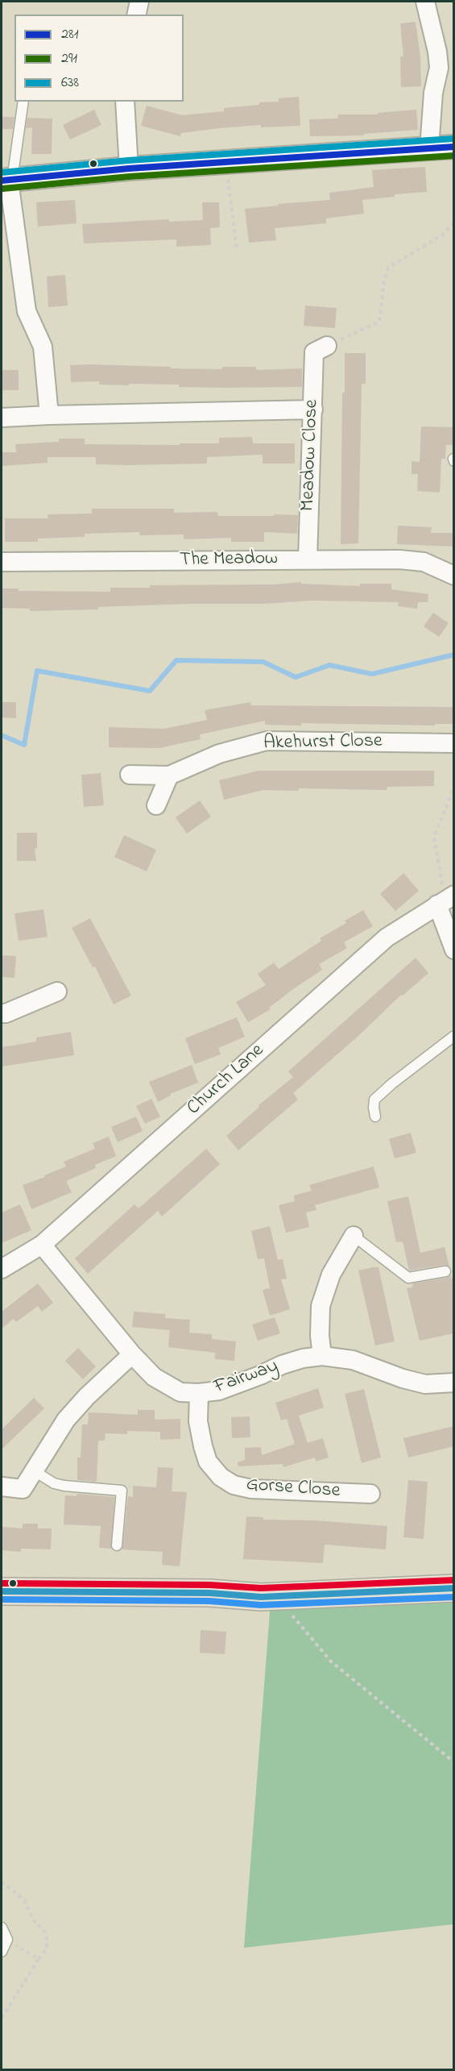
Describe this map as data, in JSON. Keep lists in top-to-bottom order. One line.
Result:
{"streets":{"street":["Meadow Close","The Meadow","Akehurst Close","Church Lane","Fairway","Gorse Close"]},"crossings":[["Meadow Close","The Meadow"],["Church Lane","Fairway"],["Fairway","Gorse Close"]],"lines":["transit line 638","transit line 281","transit line 291"],"legend":["281","291","638"]}
